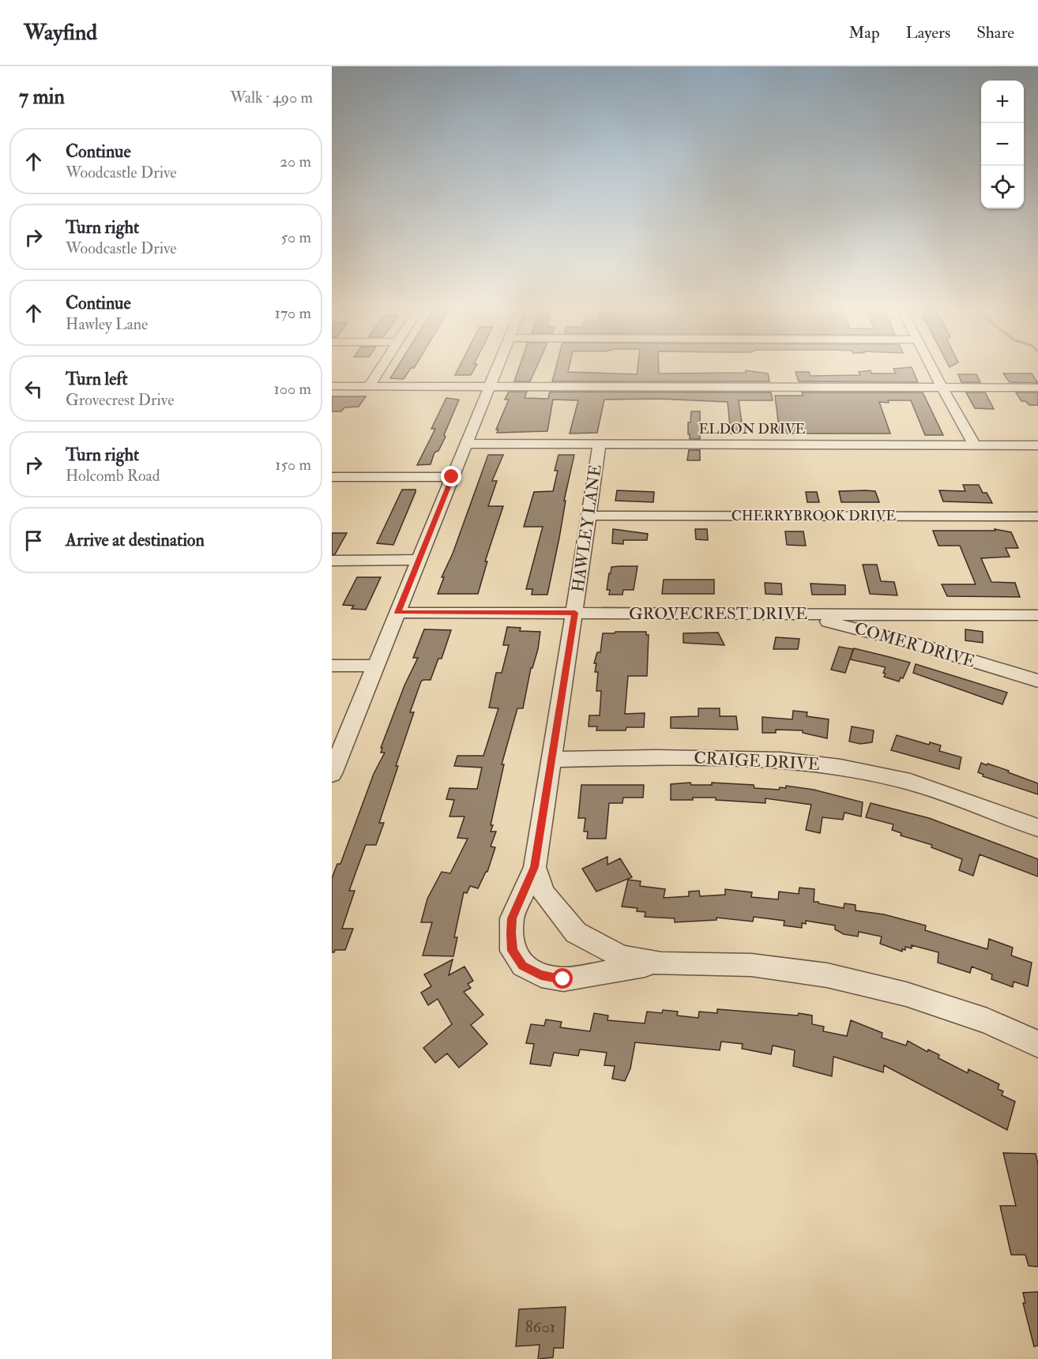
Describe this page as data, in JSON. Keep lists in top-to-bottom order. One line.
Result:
{"streets":{"street":["ELDON DRIVE","CHERRYBROOK DRIVE","HAWLEY LANE","GROVECREST DRIVE","COMER DRIVE","CRAIGE DRIVE"]},"crossings":[["ELDON DRIVE","HAWLEY LANE"],["CHERRYBROOK DRIVE","HAWLEY LANE"],["HAWLEY LANE","GROVECREST DRIVE"],["HAWLEY LANE","CRAIGE DRIVE"],["GROVECREST DRIVE","COMER DRIVE"]],"house_numbers":["8601"],"page":{"header":"Wayfind","nav":["Map","Layers","Share"],"heading":["7 min","Walk · 490 m"],"map_buttons":["+","−"],"list":[["Continue","Woodcastle Drive","20 m"],["Turn right","Woodcastle Drive","50 m"],["Continue","Hawley Lane","170 m"],["Turn left","Grovecrest Drive","100 m"],["Turn right","Holcomb Road","150 m"],"Arrive at destination"]}}
